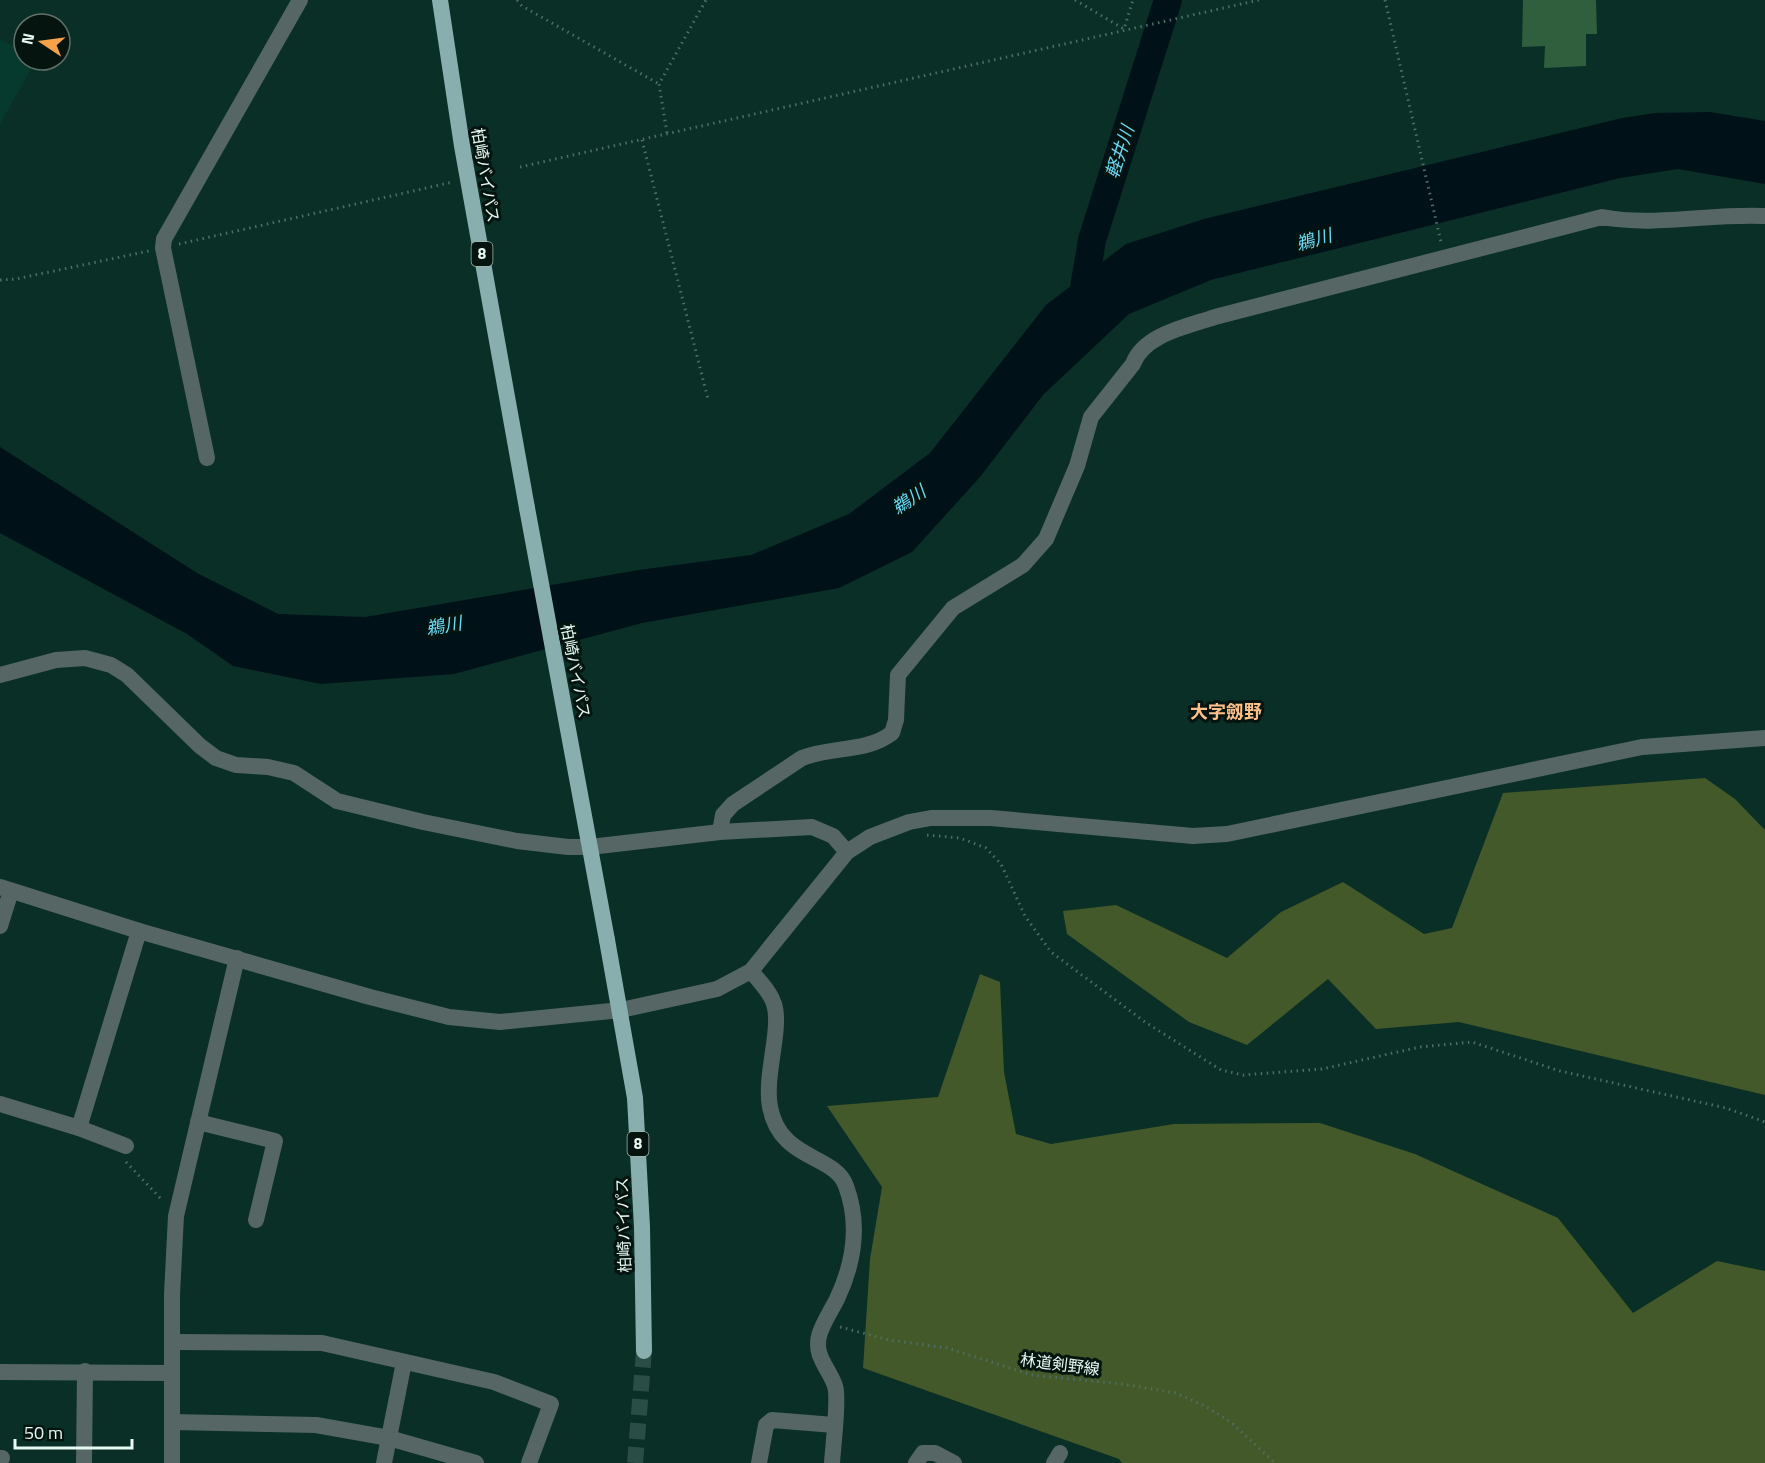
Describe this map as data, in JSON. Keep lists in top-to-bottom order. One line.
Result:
{"streets":{"highway":["柏崎バイパス","8"],"path":["林道剣野線"]},"districts":["大字劔野"],"water":["軽井川","鵜川"],"scale_bar":"50 m","north":"left"}
